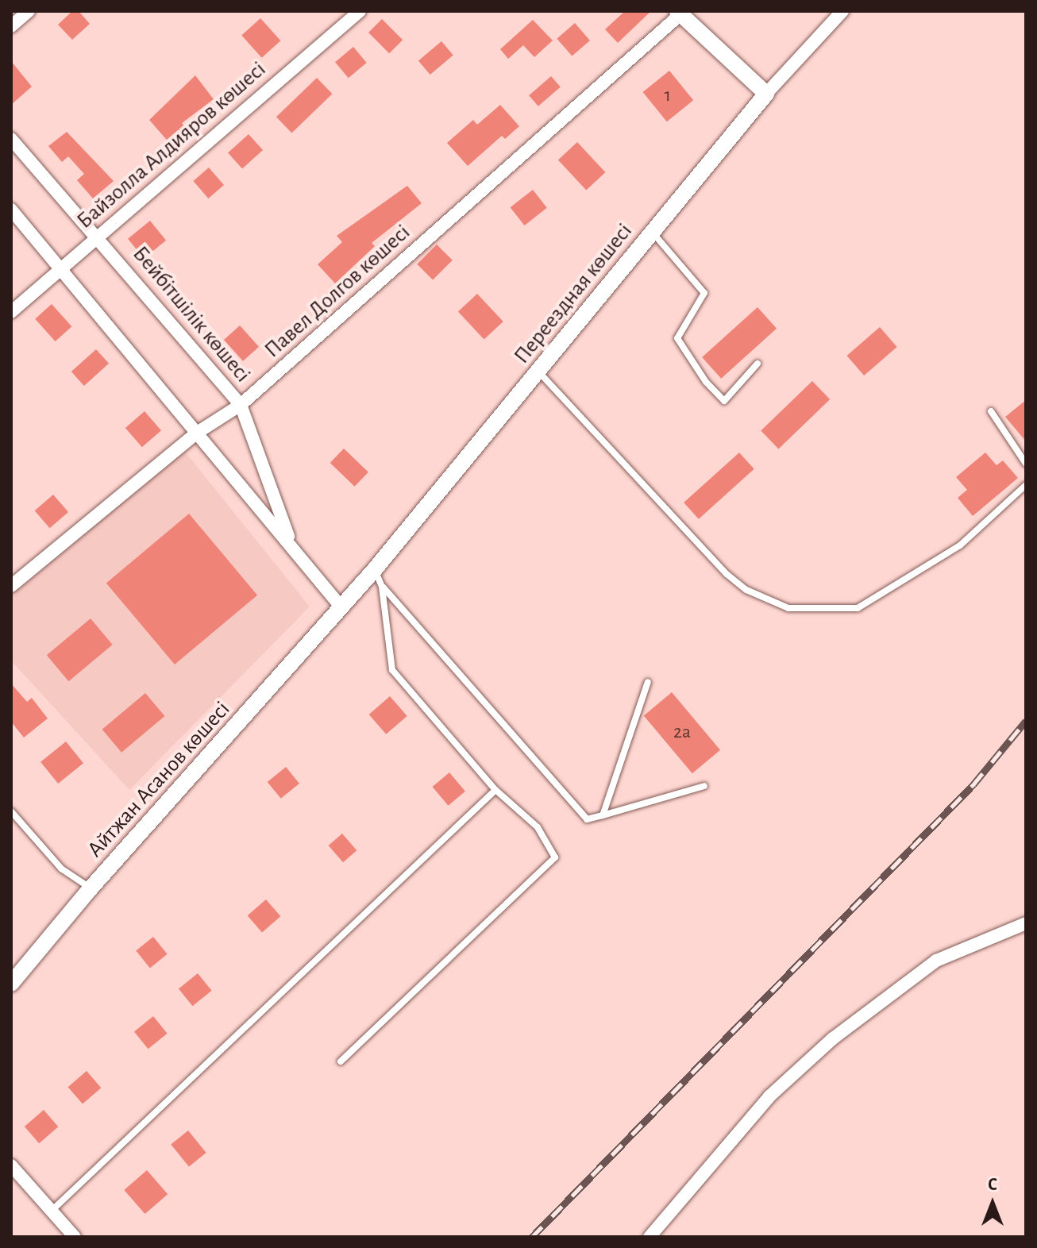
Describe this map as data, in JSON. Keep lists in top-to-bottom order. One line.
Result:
{"streets":{"street":["Байзолла Алдияров көшесі","Павел Долгов көшесі","Переездная көшесі","Бейбітшілік көшесі","Айтжан Асанов көшесі"]},"crossings":[["Байзолла Алдияров көшесі","Бейбітшілік көшесі"],["Павел Долгов көшесі","Бейбітшілік көшесі"],["Переездная көшесі","Бейбітшілік көшесі"],["Переездная көшесі","Айтжан Асанов көшесі"],["Бейбітшілік көшесі","Айтжан Асанов көшесі"]],"house_numbers":["1","2а"],"north":"top"}
